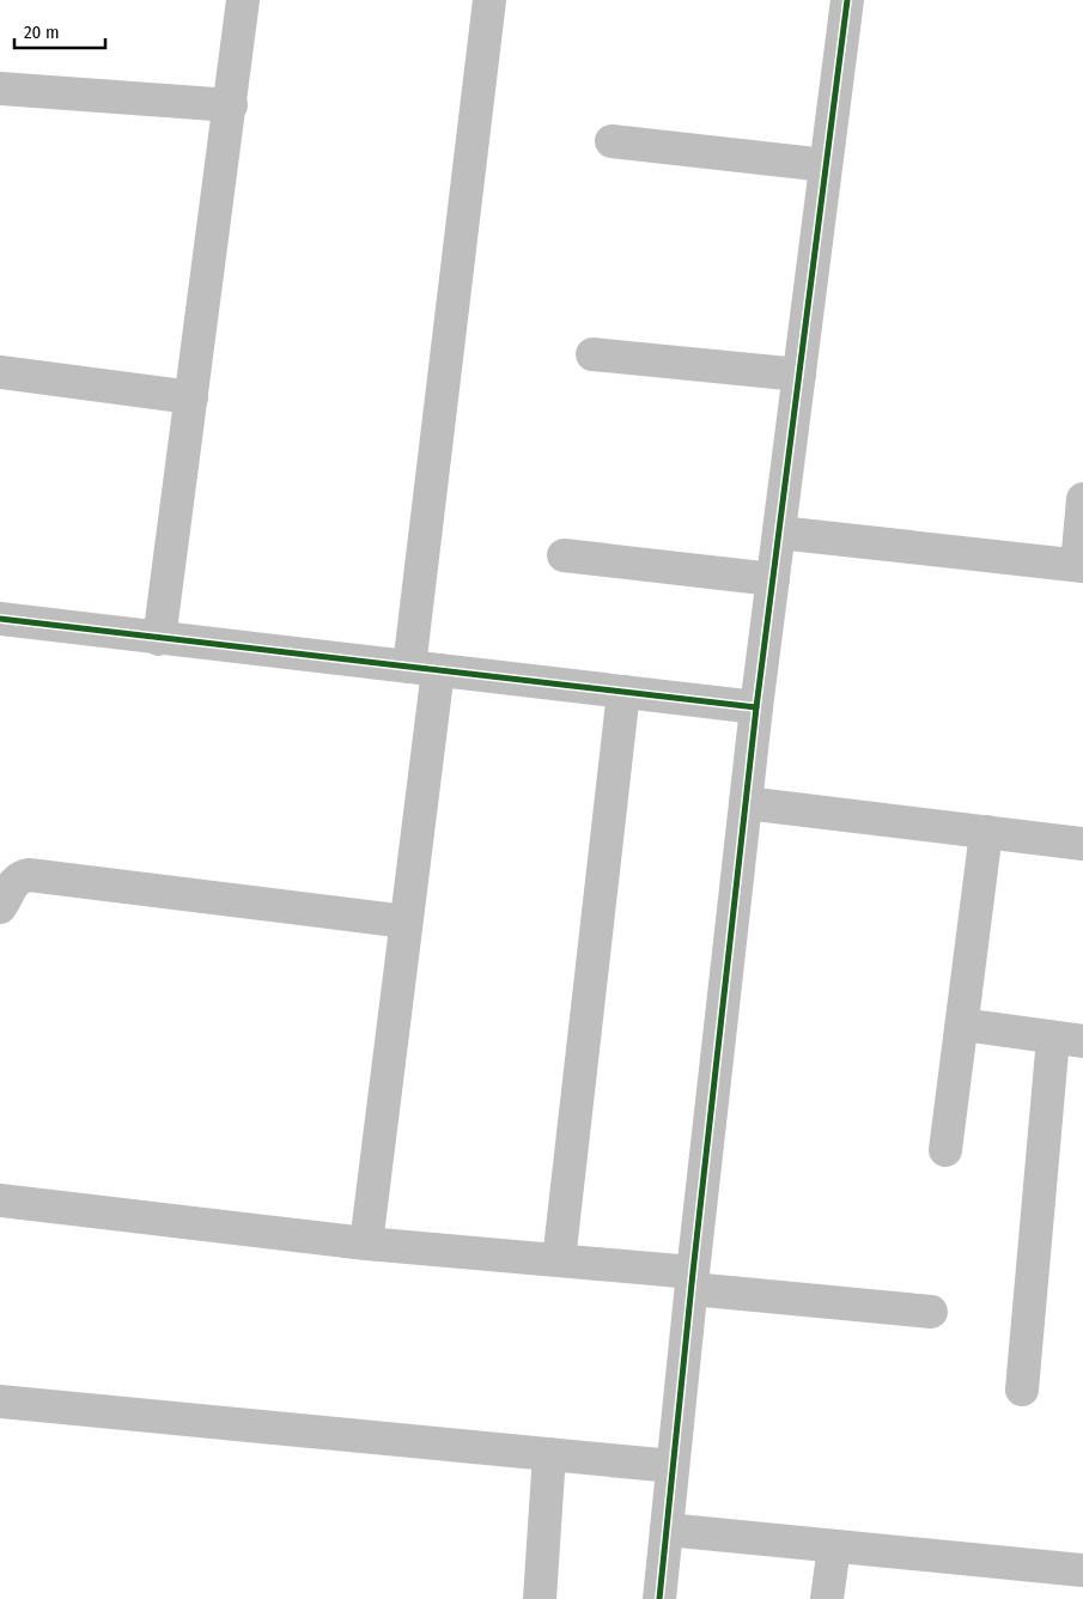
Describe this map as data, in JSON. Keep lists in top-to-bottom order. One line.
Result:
{"scale_bar":"20 m"}
